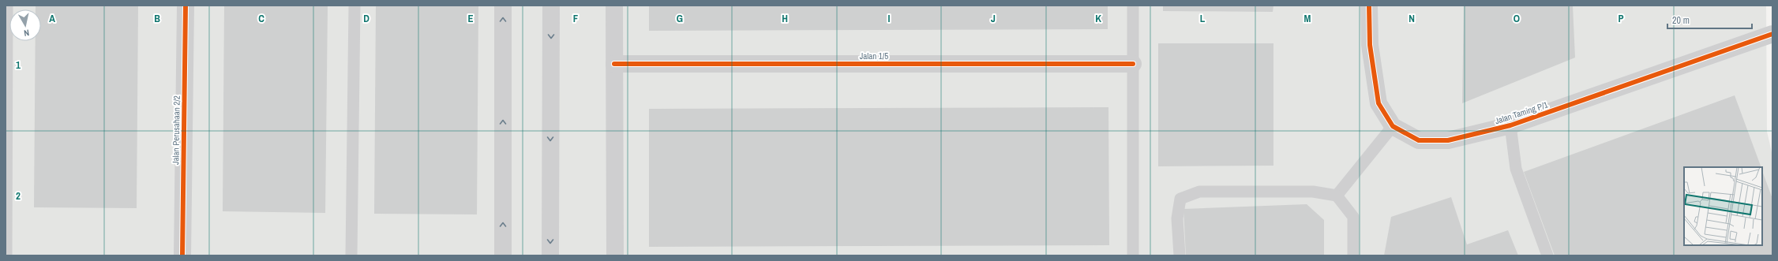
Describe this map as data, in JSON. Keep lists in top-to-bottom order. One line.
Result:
{"streets":{"street":["Jalan 1/5","Jalan Taming P/1","Jalan Perusahaan 2/2"]},"scale_bar":"20 m","north":"bottom","grid":{"columns":["A","B","C","D","E","F","G","H","I","J","K","L","M","N","O","P"],"rows":["1","2"]}}
